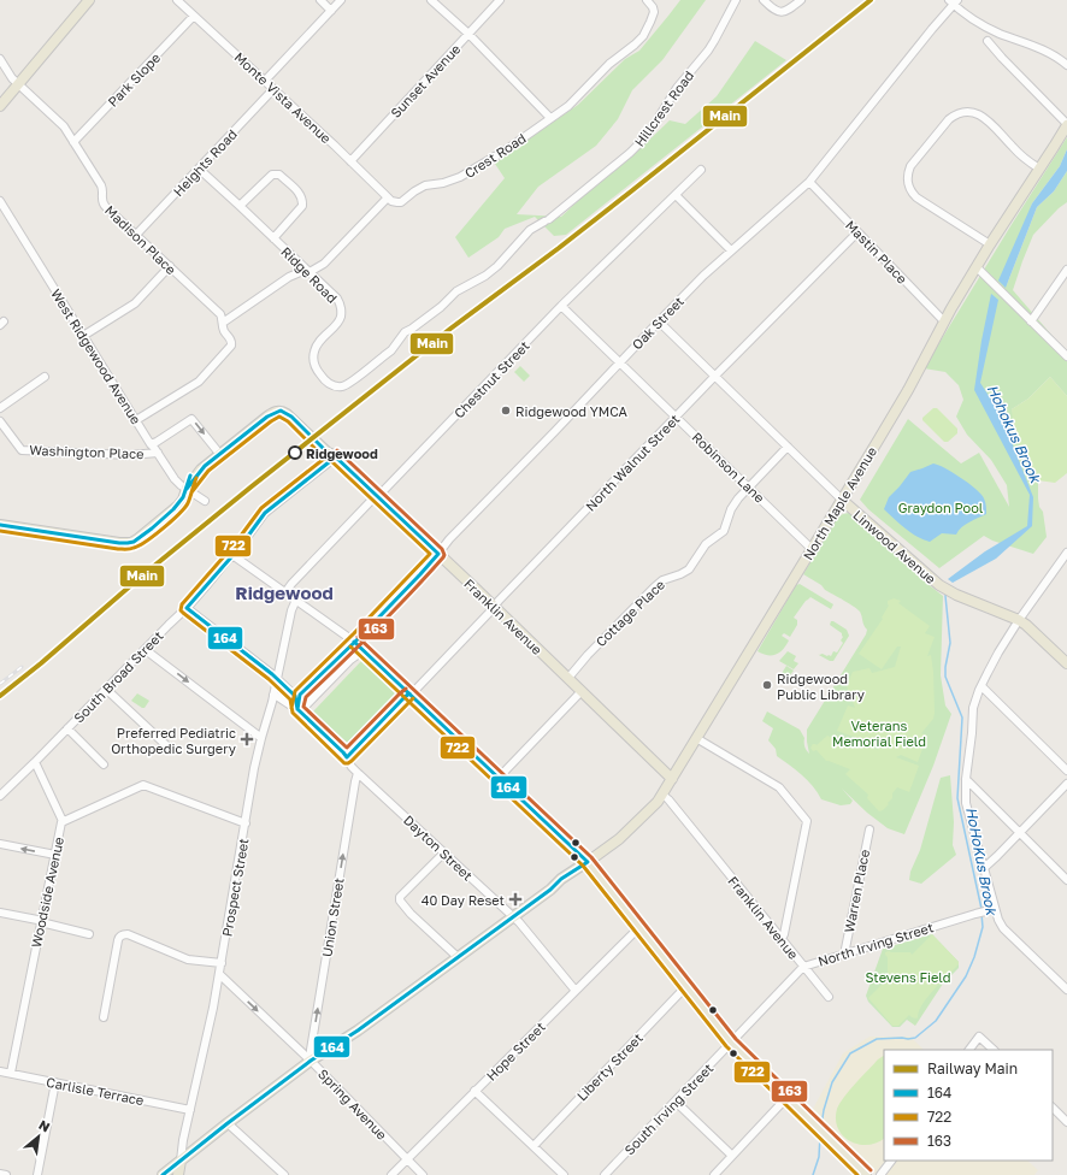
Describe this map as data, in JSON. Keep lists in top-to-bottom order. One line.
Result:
{"streets":{"main road":["North Maple Avenue","Linwood Avenue","Franklin Avenue","Prospect Street"],"street":["Park Slope","Sunset Avenue","Monte Vista Avenue","Hillcrest Road","Crest Road","Heights Road","Madison Place","Mastin Place","Ridge Road","Oak Street","West Ridgewood Avenue","Chestnut Street","Washington Place","North Walnut Street","Robinson Lane","Cottage Place","South Broad Street","Dayton Street","Warren Place","Woodside Avenue","Union Street","North Irving Street","Hope Street","Liberty Street","Carlisle Terrace","Spring Avenue","South Irving Street"]},"crossings":[["Park Slope","Monte Vista Avenue"],["Park Slope","Madison Place"],["Sunset Avenue","Monte Vista Avenue"],["Monte Vista Avenue","Crest Road"],["Monte Vista Avenue","Heights Road"],["Hillcrest Road","Ridge Road"],["Heights Road","Madison Place"],["Heights Road","Ridge Road"],["Madison Place","West Ridgewood Avenue"],["Mastin Place","Oak Street"],["Mastin Place","North Walnut Street"],["Mastin Place","North Maple Avenue"],["Oak Street","Robinson Lane"],["Oak Street","Linwood Avenue"],["Oak Street","Franklin Avenue"],["Oak Street","Dayton Street"],["West Ridgewood Avenue","Washington Place"],["Chestnut Street","Robinson Lane"],["Chestnut Street","Franklin Avenue"],["North Walnut Street","Robinson Lane"],["North Walnut Street","Linwood Avenue"],["North Walnut Street","Franklin Avenue"],["North Walnut Street","Dayton Street"],["Robinson Lane","North Maple Avenue"],["Robinson Lane","Cottage Place"],["North Maple Avenue","Linwood Avenue"],["North Maple Avenue","Franklin Avenue"],["North Maple Avenue","Dayton Street"],["North Maple Avenue","Prospect Street"],["North Maple Avenue","Union Street"],["North Maple Avenue","Spring Avenue"],["Linwood Avenue","Cottage Place"],["Cottage Place","Franklin Avenue"],["Franklin Avenue","South Broad Street"],["Franklin Avenue","North Irving Street"],["South Broad Street","Dayton Street"],["Dayton Street","Prospect Street"],["Dayton Street","Union Street"],["Dayton Street","Hope Street"],["Prospect Street","Woodside Avenue"],["Prospect Street","Carlisle Terrace"],["Prospect Street","Spring Avenue"],["Warren Place","North Irving Street"],["Woodside Avenue","Carlisle Terrace"],["Union Street","Spring Avenue"],["North Irving Street","South Irving Street"],["Hope Street","Spring Avenue"]],"one_way":["Union Street","Spring Avenue"],"districts":["Ridgewood"],"water":["Hohokus Brook","HoHoKus Brook"],"parks":["Graydon Pool","Veterans Memorial Field","Stevens Field"],"places":{"other":["Ridgewood YMCA","Ridgewood","Ridgewood Public Library"],"health":["Preferred Pediatric Orthopedic Surgery","40 Day Reset"]},"lines":["rail line Main","transit line 164","transit line 722","transit line 163"],"legend":["Railway Main","164","722","163"],"north":"top right"}
